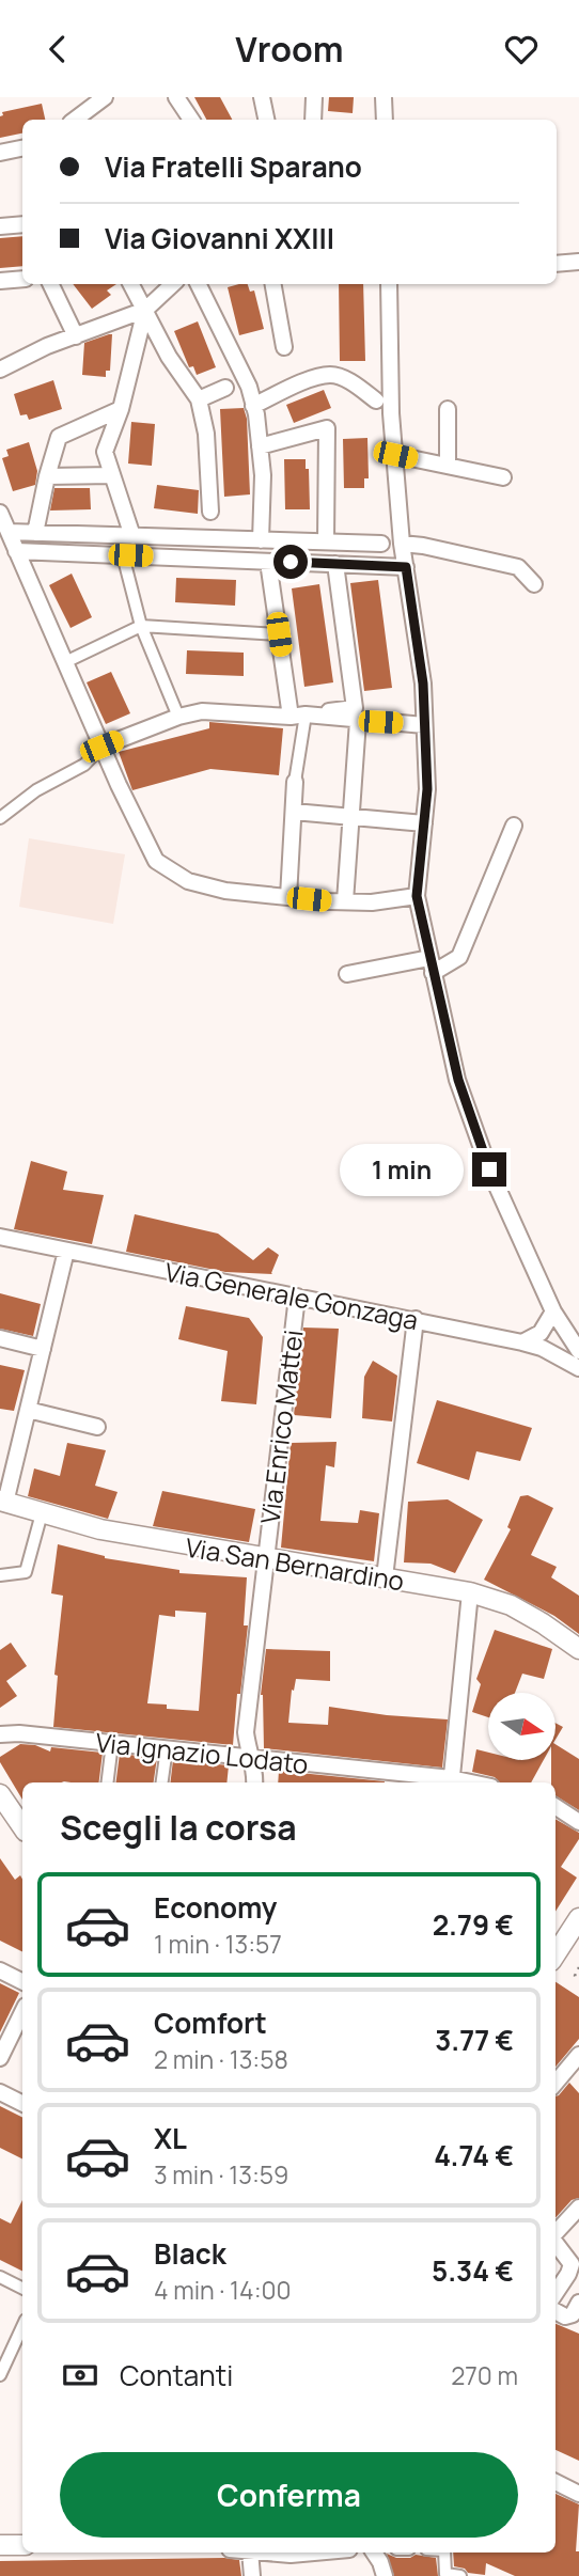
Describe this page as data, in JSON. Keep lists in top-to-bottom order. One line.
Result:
{"streets":{"street":["Via Generale Gonzaga","Via Enrico Mattei","Via San Bernardino","Via Ignazio Lodato"]},"crossings":[["Via Generale Gonzaga","Via Enrico Mattei"],["Via Enrico Mattei","Via San Bernardino"],["Via Enrico Mattei","Via Ignazio Lodato"]],"north":"right","page":{"header":"Vroom","banner":["Via Fratelli Sparano","Via Giovanni XXIII"],"bubble":"1 min","heading":"Scegli la corsa","list":[{"name":"Economy","note":"1 min · 13:57","value":"2.79 €"},{"name":"Comfort","note":"2 min · 13:58","value":"3.77 €"},{"name":"XL","note":"3 min · 13:59","value":"4.74 €"},{"name":"Black","note":"4 min · 14:00","value":"5.34 €"}],"pay":["Contanti","270 m"],"buttons":"Conferma"}}
